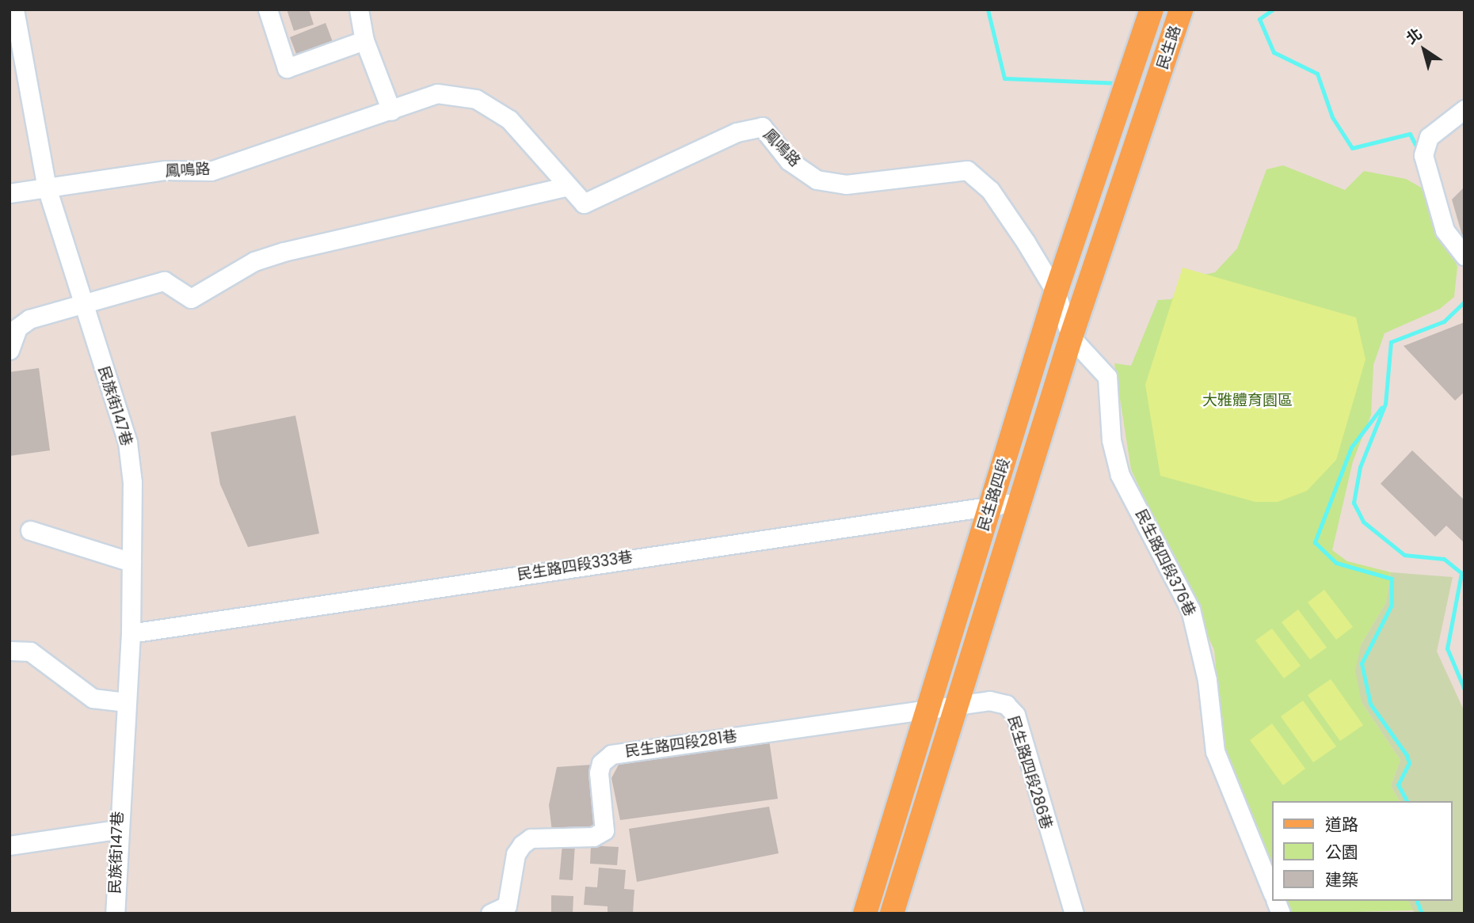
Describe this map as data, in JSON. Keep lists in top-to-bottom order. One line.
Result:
{"streets":{"main road":["民生路","民生路四段"],"street":["鳳鳴路","民族街147巷","民生路四段376巷","民生路四段333巷","民生路四段281巷","民生路四段286巷"]},"crossings":[["民生路","民生路四段"],["鳳鳴路","民族街147巷"],["鳳鳴路","民生路四段"],["鳳鳴路","民生路四段376巷"],["民族街147巷","民生路四段333巷"],["民生路四段","民生路四段376巷"],["民生路四段","民生路四段333巷"],["民生路四段","民生路四段281巷"],["民生路四段","民生路四段286巷"],["民生路四段281巷","民生路四段286巷"]],"parks":["大雅體育園區"],"legend":["道路","公園","建築"],"north":"top left"}
